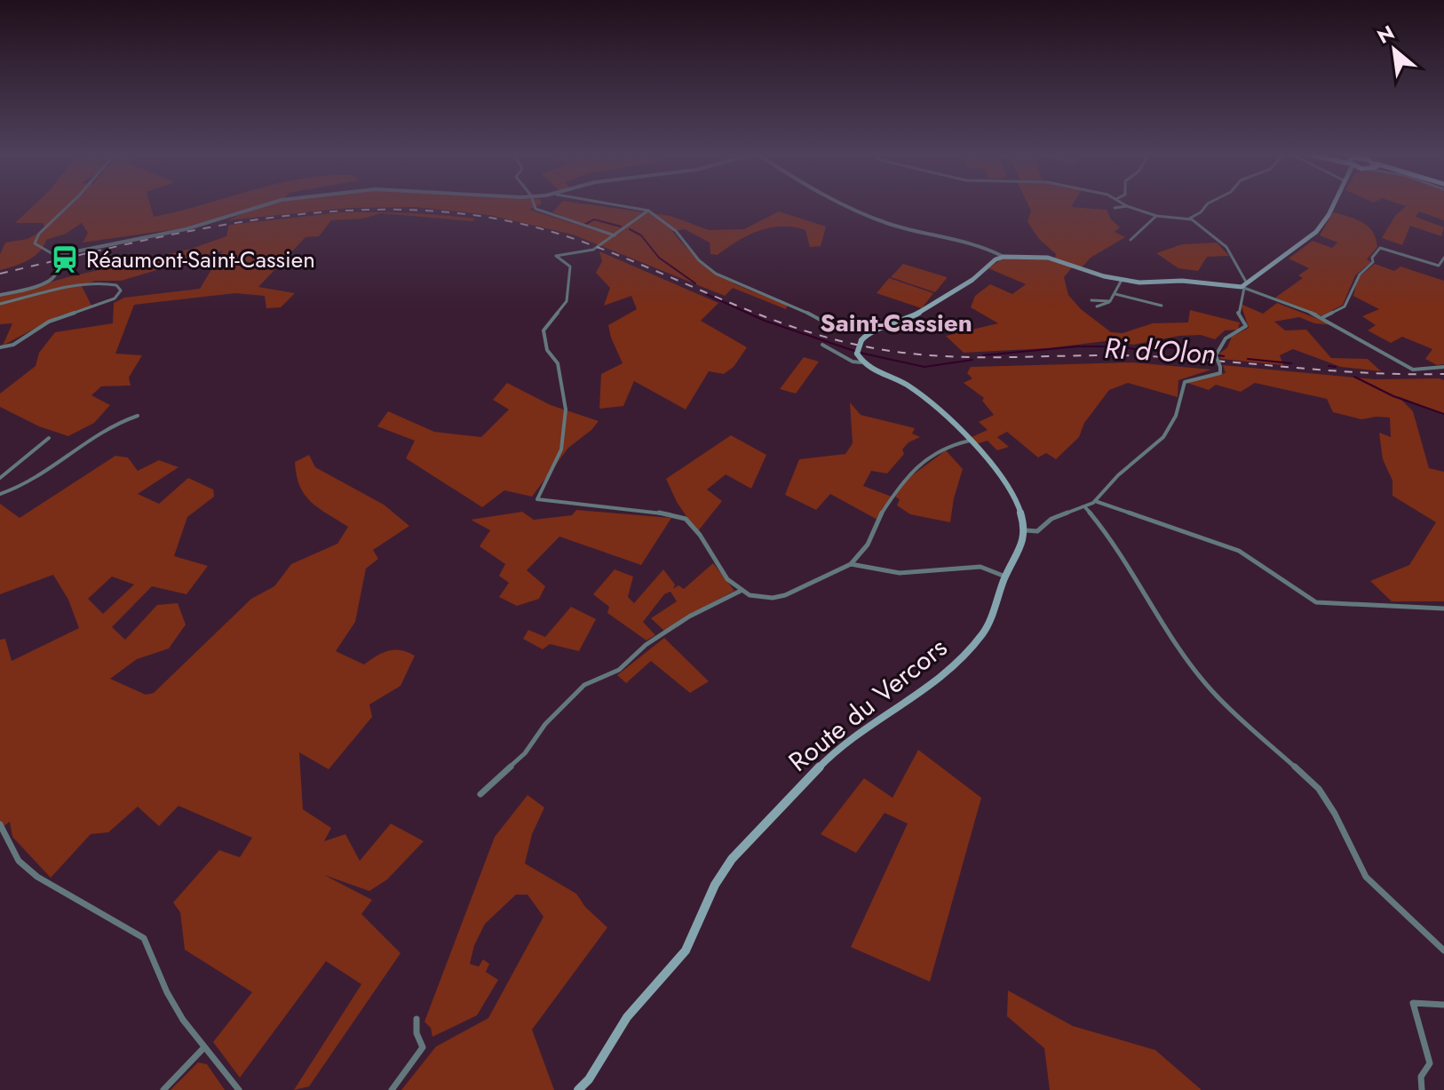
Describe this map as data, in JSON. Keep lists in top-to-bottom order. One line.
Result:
{"streets":{"main road":["Route du Vercors"]},"districts":["Saint-Cassien"],"water":["Ri d'Olon"],"places":{"station":["Réaumont-Saint-Cassien"]},"north":"top left"}
